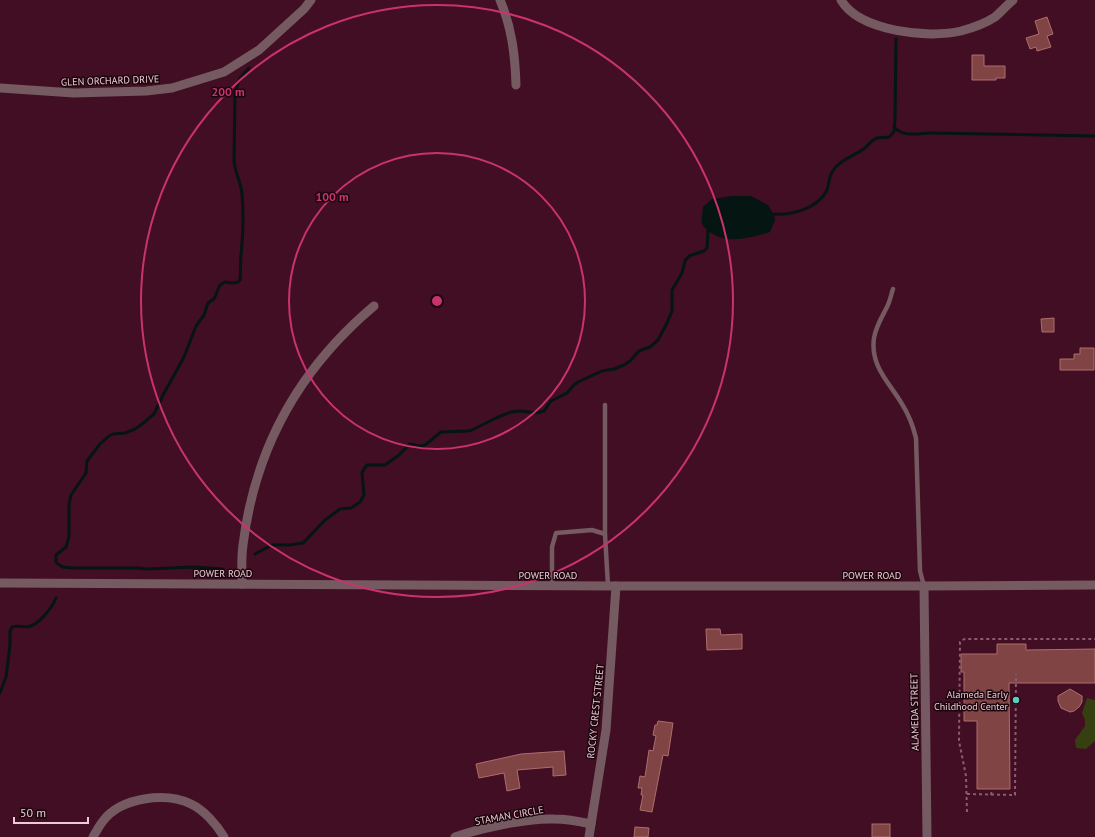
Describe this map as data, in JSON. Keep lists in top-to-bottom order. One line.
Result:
{"streets":{"street":["GLEN ORCHARD DRIVE","POWER ROAD","ROCKY CREST STREET","ALAMEDA STREET","STAMAN CIRCLE"]},"crossings":[["POWER ROAD","ROCKY CREST STREET"],["POWER ROAD","ALAMEDA STREET"],["ROCKY CREST STREET","STAMAN CIRCLE"]],"places":["Alameda Early Childhood Center"],"scale_bar":"50 m","rings":["200 m","100 m"]}
